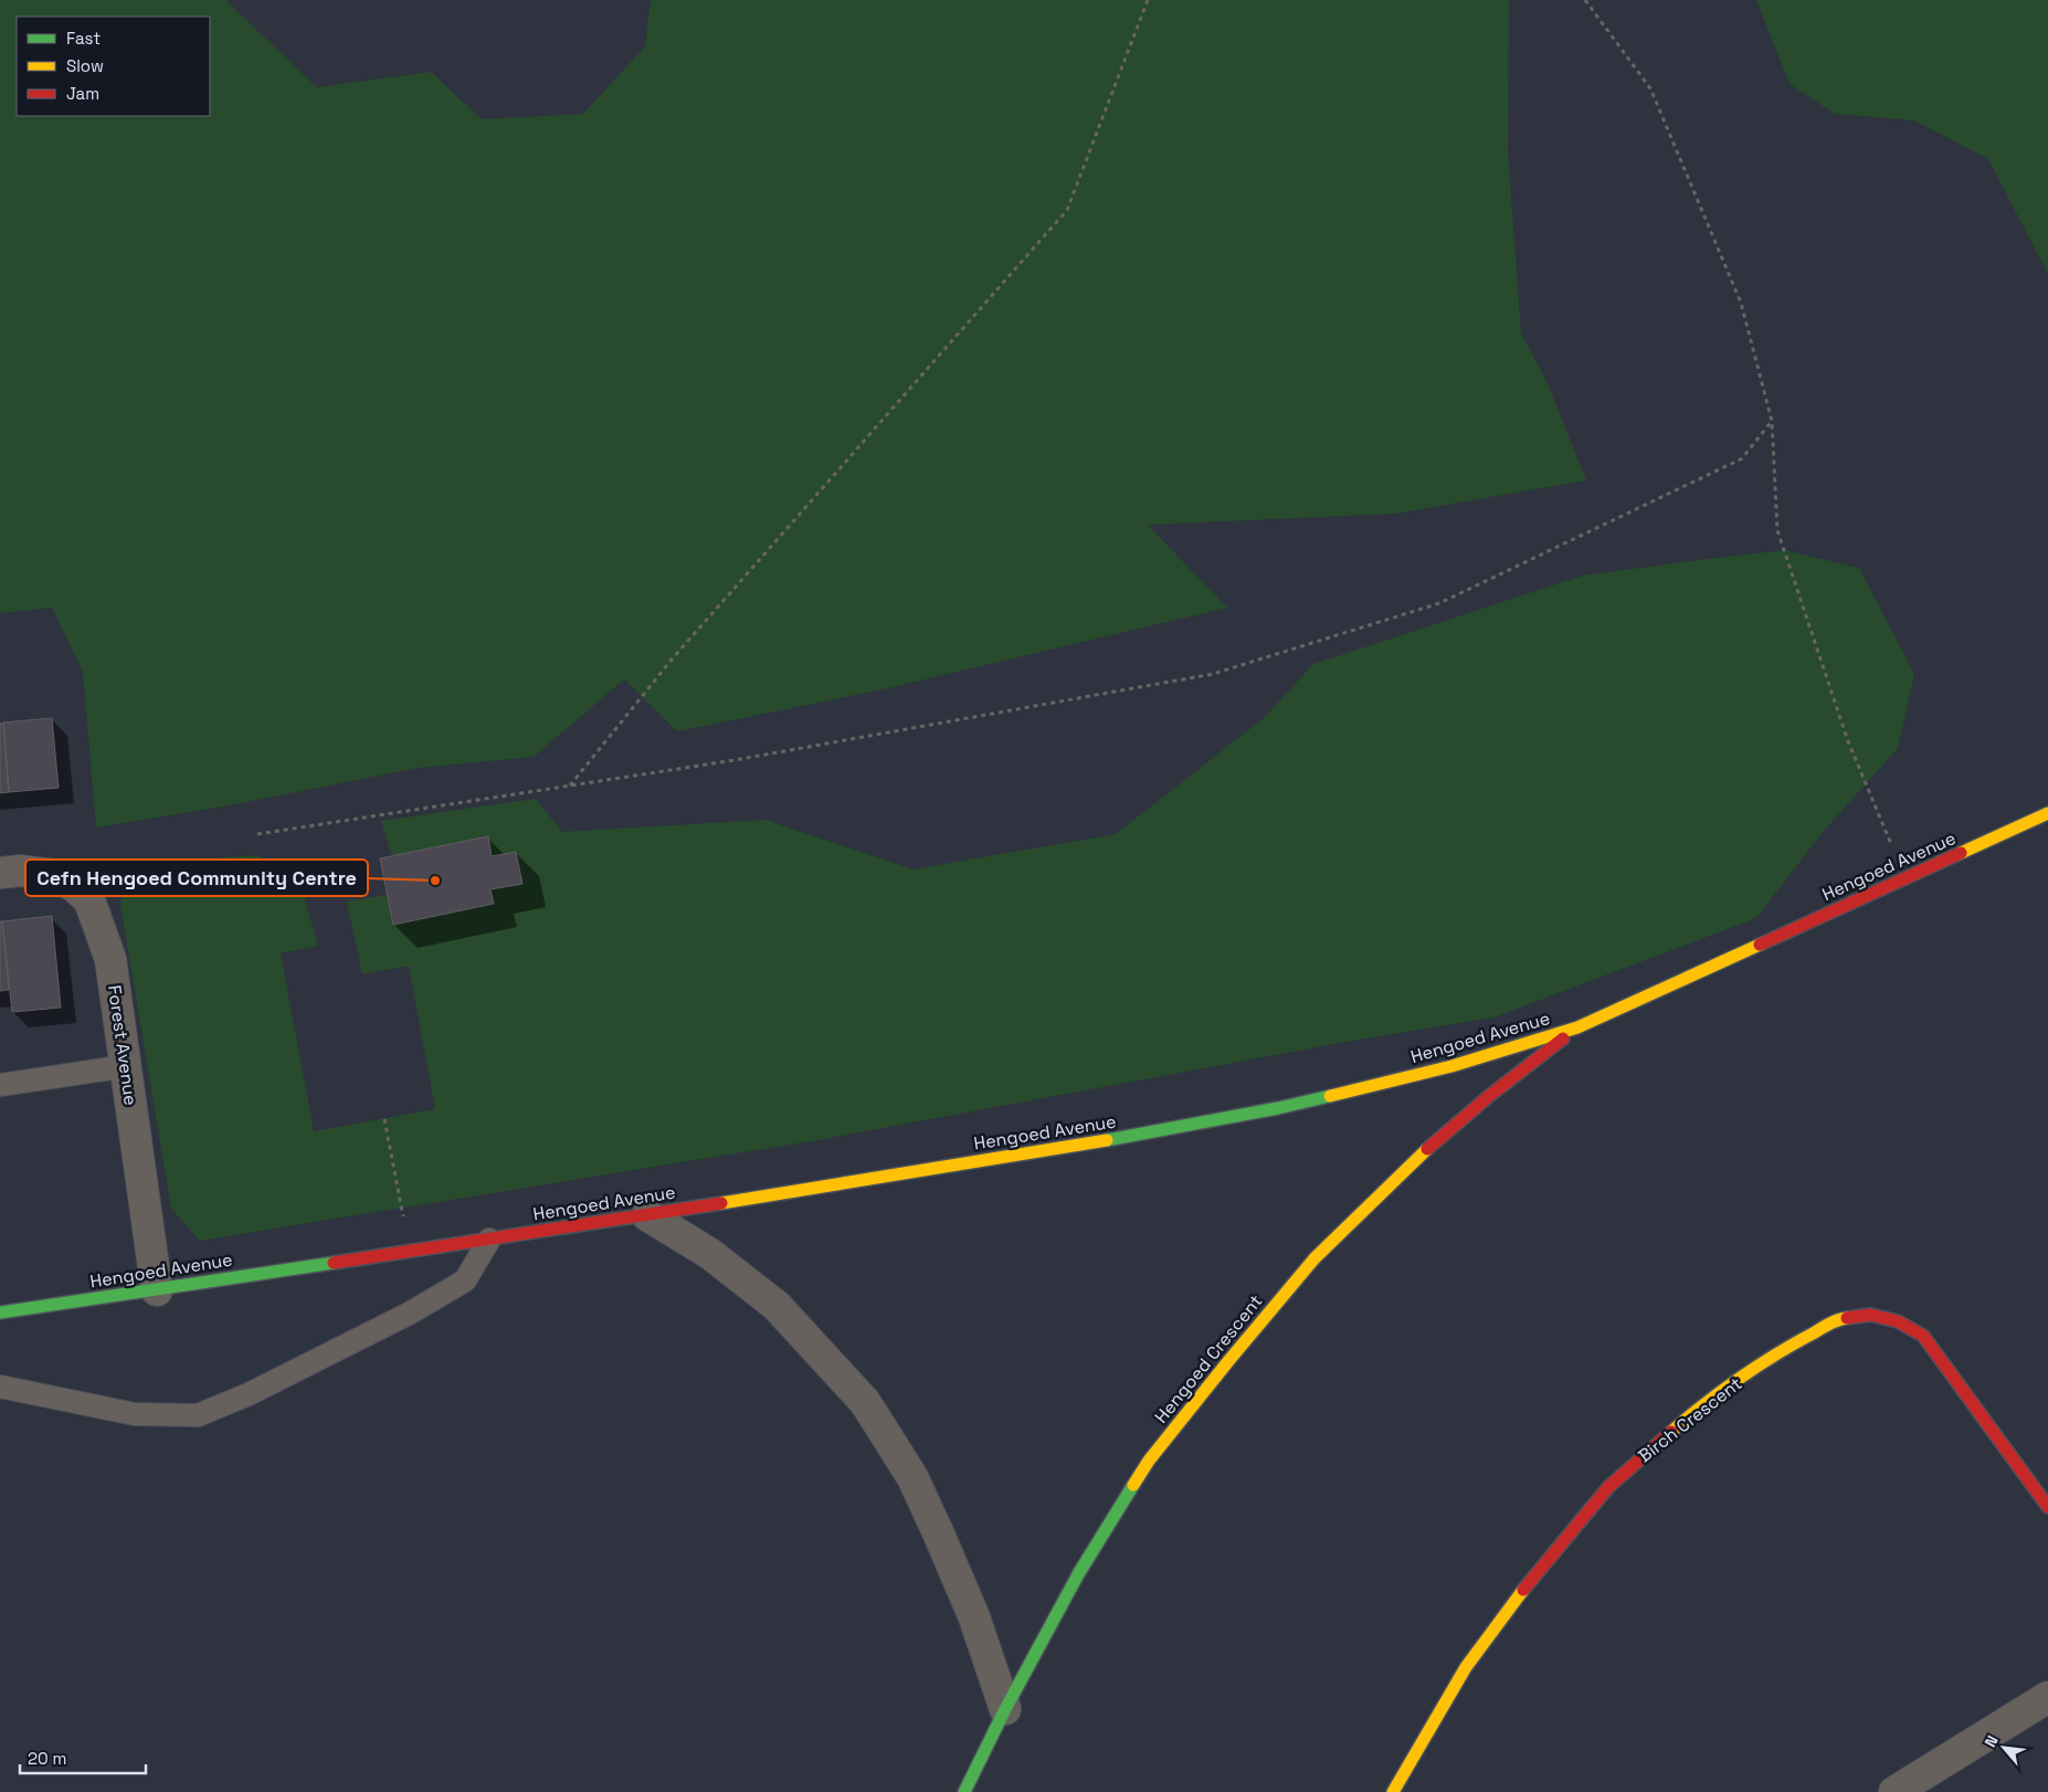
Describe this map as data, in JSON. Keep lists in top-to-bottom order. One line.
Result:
{"streets":{"street":["Hengoed Avenue","Forest Avenue","Hengoed Crescent","Birch Crescent"]},"crossings":[["Hengoed Avenue","Forest Avenue"],["Hengoed Avenue","Hengoed Crescent"]],"places":["Cefn Hengoed Community Centre"],"legend":["Fast","Slow","Jam"],"scale_bar":"20 m","north":"top left"}
